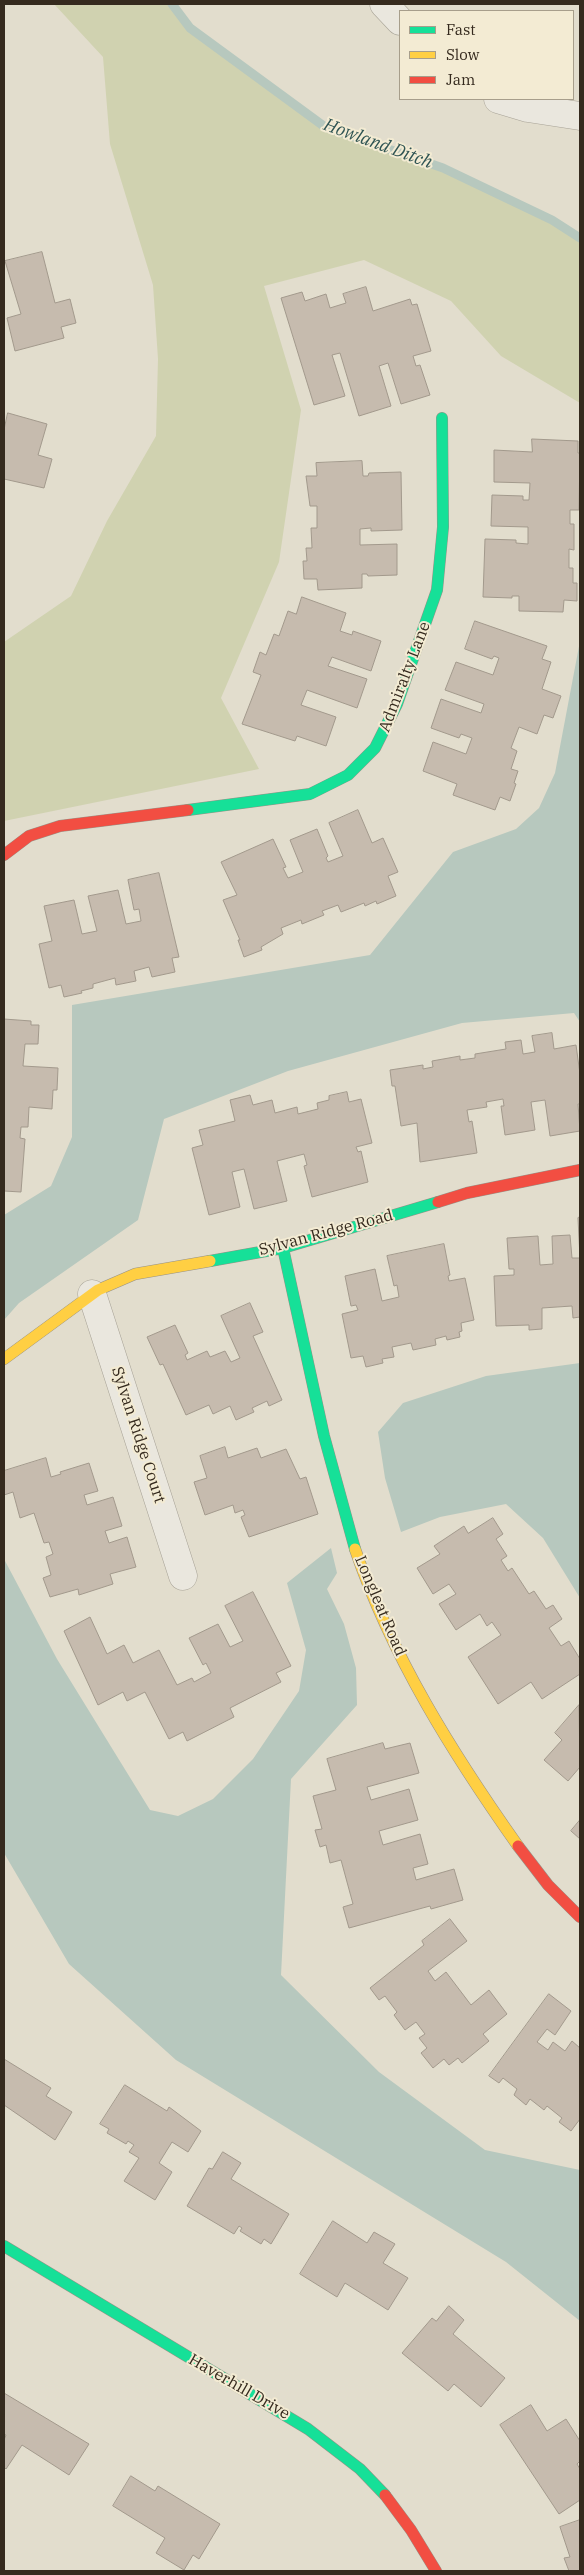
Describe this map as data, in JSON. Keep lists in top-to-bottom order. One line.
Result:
{"streets":{"street":["Admiralty Lane","Sylvan Ridge Road","Sylvan Ridge Court","Longleat Road","Haverhill Drive"]},"crossings":[["Sylvan Ridge Road","Sylvan Ridge Court"],["Sylvan Ridge Road","Longleat Road"]],"water":["Howland Ditch"],"legend":["Fast","Slow","Jam"]}
